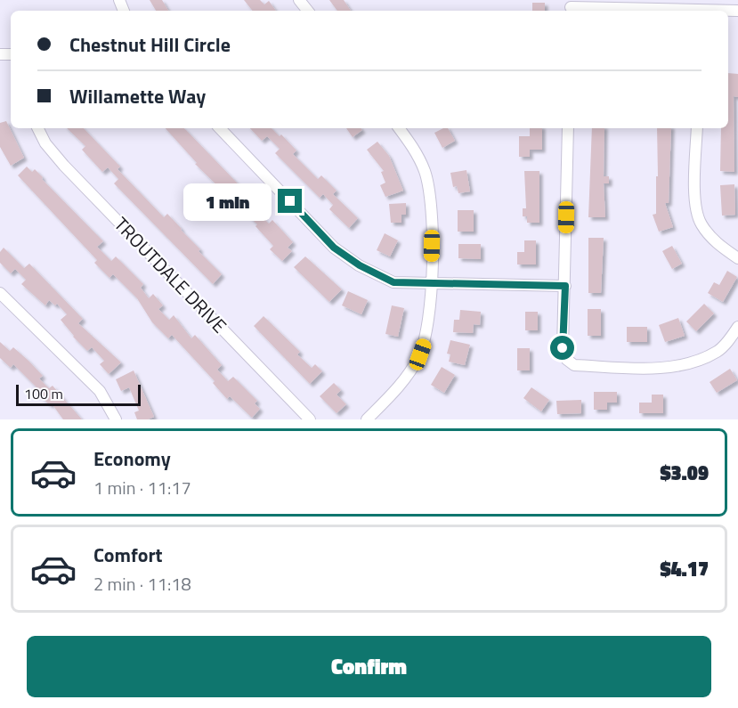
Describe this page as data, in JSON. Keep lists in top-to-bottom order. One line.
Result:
{"streets":{"street":["TROUTDALE DRIVE"]},"scale_bar":"100 m","page":{"banner":["Chestnut Hill Circle","Willamette Way"],"bubble":"1 min","scale":"100 m","list":[{"name":"Economy","note":"1 min · 11:17","value":"$3.09"},{"name":"Comfort","note":"2 min · 11:18","value":"$4.17"}],"buttons":"Confirm"}}
